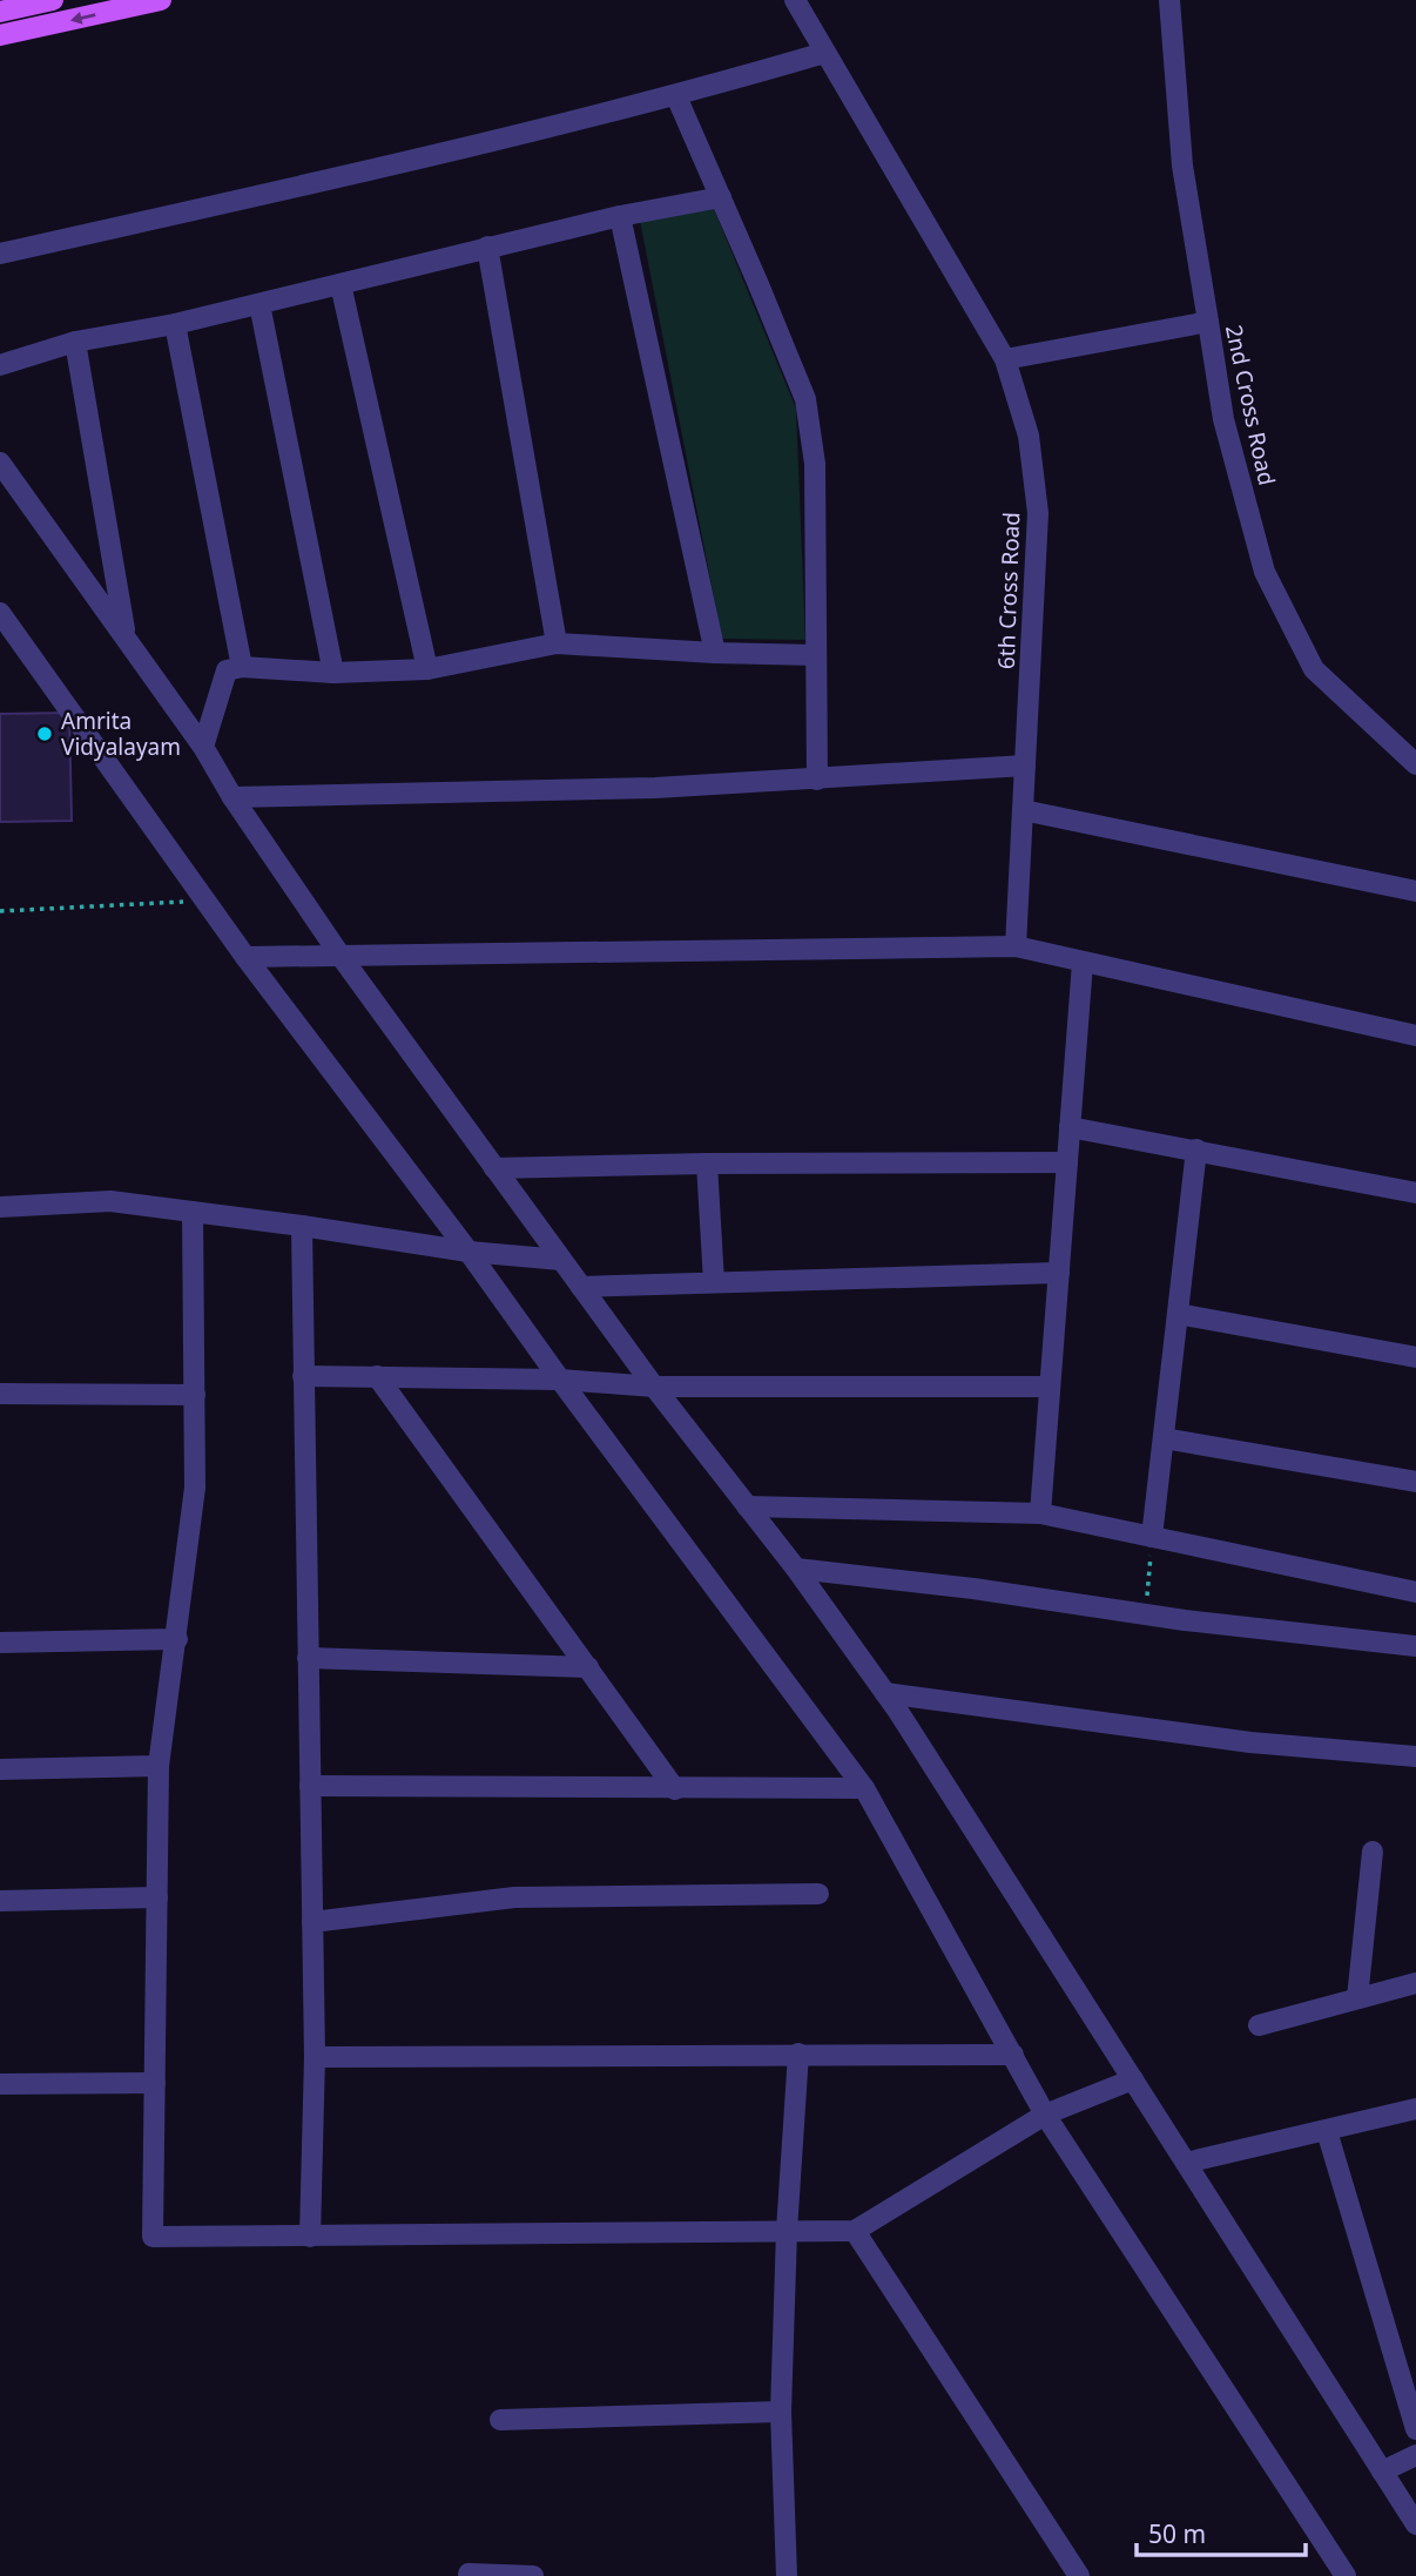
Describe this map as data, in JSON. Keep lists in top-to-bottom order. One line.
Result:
{"streets":{"street":["2nd Cross Road","6th Cross Road"]},"places":["Amrita Vidyalayam"],"scale_bar":"50 m"}
